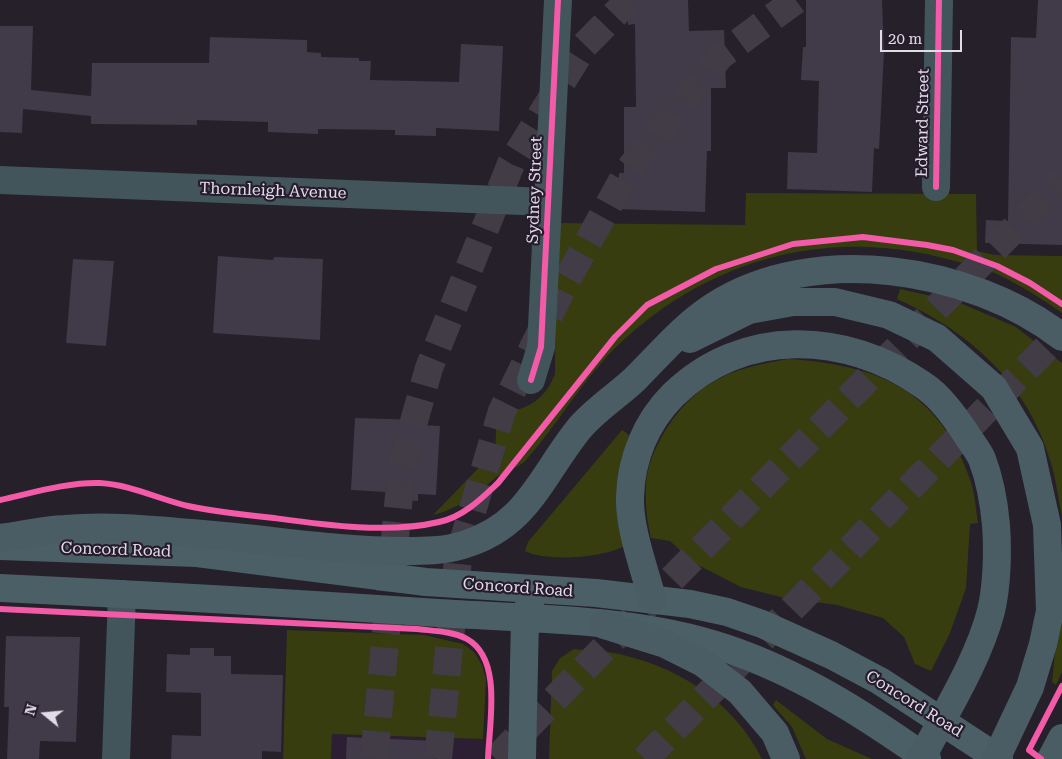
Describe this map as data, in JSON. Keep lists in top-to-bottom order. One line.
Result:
{"streets":{"main road":["Concord Road"],"street":["Edward Street","Sydney Street","Thornleigh Avenue"]},"crossings":[["Sydney Street","Thornleigh Avenue"]],"scale_bar":"20 m","north":"left"}
